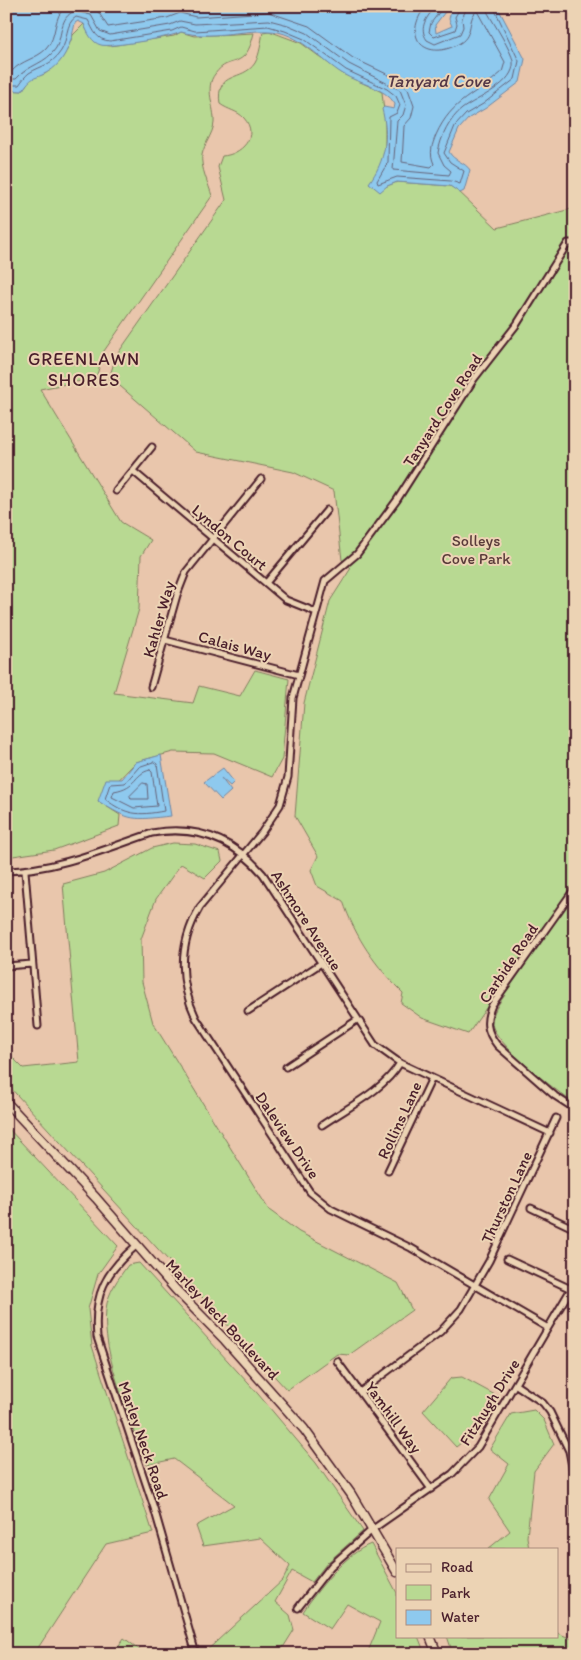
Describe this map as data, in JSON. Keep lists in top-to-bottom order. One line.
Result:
{"streets":{"main road":["Marley Neck Boulevard"],"street":["Tanyard Cove Road","Lyndon Court","Kahler Way","Calais Way","Ashmore Avenue","Carbide Road","Rollins Lane","Daleview Drive","Thurston Lane","Fitzhugh Drive","Yamhill Way","Marley Neck Road"]},"crossings":[["Tanyard Cove Road","Daleview Drive"],["Lyndon Court","Kahler Way"],["Lyndon Court","Daleview Drive"],["Kahler Way","Calais Way"],["Calais Way","Daleview Drive"],["Ashmore Avenue","Rollins Lane"],["Ashmore Avenue","Daleview Drive"],["Ashmore Avenue","Thurston Lane"],["Daleview Drive","Thurston Lane"],["Daleview Drive","Fitzhugh Drive"],["Thurston Lane","Yamhill Way"],["Marley Neck Boulevard","Fitzhugh Drive"],["Marley Neck Boulevard","Marley Neck Road"],["Fitzhugh Drive","Yamhill Way"]],"districts":["GREENLAWN SHORES"],"water":["Tanyard Cove"],"parks":["Solleys Cove Park"],"legend":["Road","Park","Water"]}
